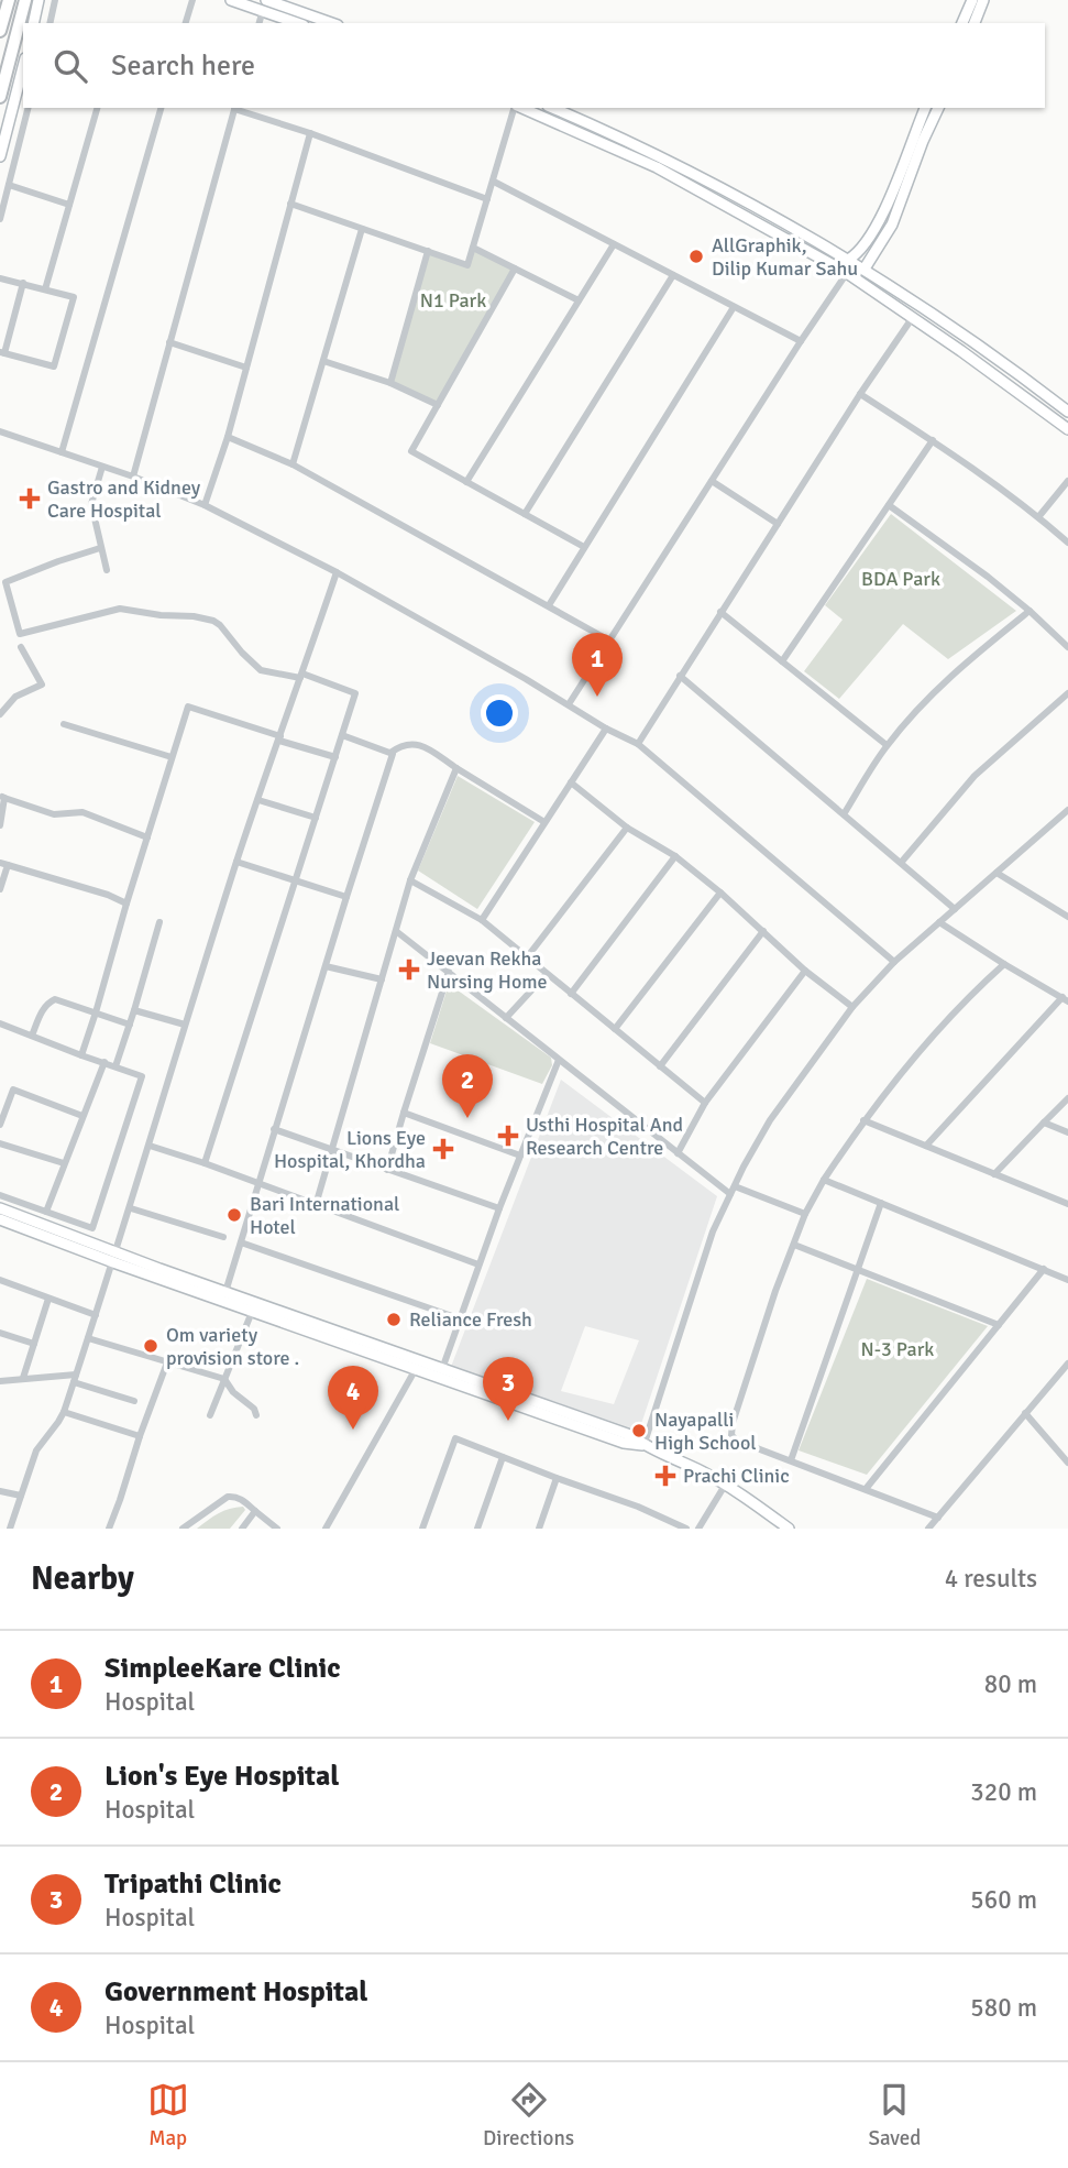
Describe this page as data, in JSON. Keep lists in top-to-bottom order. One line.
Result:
{"parks":["N1 Park","BDA Park","N-3 Park"],"places":{"other":["AllGraphik, Dilip Kumar Sahu","Bari International Hotel","Reliance Fresh","Om variety provision store .","Nayapalli High School"],"health":["Gastro and Kidney Care Hospital","Jeevan Rekha Nursing Home","Usthi Hospital And Research Centre","Lions Eye Hospital, Khordha","Prachi Clinic"]},"page":{"search":"Search here","pins":["1","2","3","4"],"heading":["Nearby","4 results"],"list":[{"mark":"1","name":"SimpleeKare Clinic","note":"Hospital","value":"80 m"},{"mark":"2","name":"Lion's Eye Hospital","note":"Hospital","value":"320 m"},{"mark":"3","name":"Tripathi Clinic","note":"Hospital","value":"560 m"},{"mark":"4","name":"Government Hospital","note":"Hospital","value":"580 m"}],"nav":["Map","Directions","Saved"]}}
